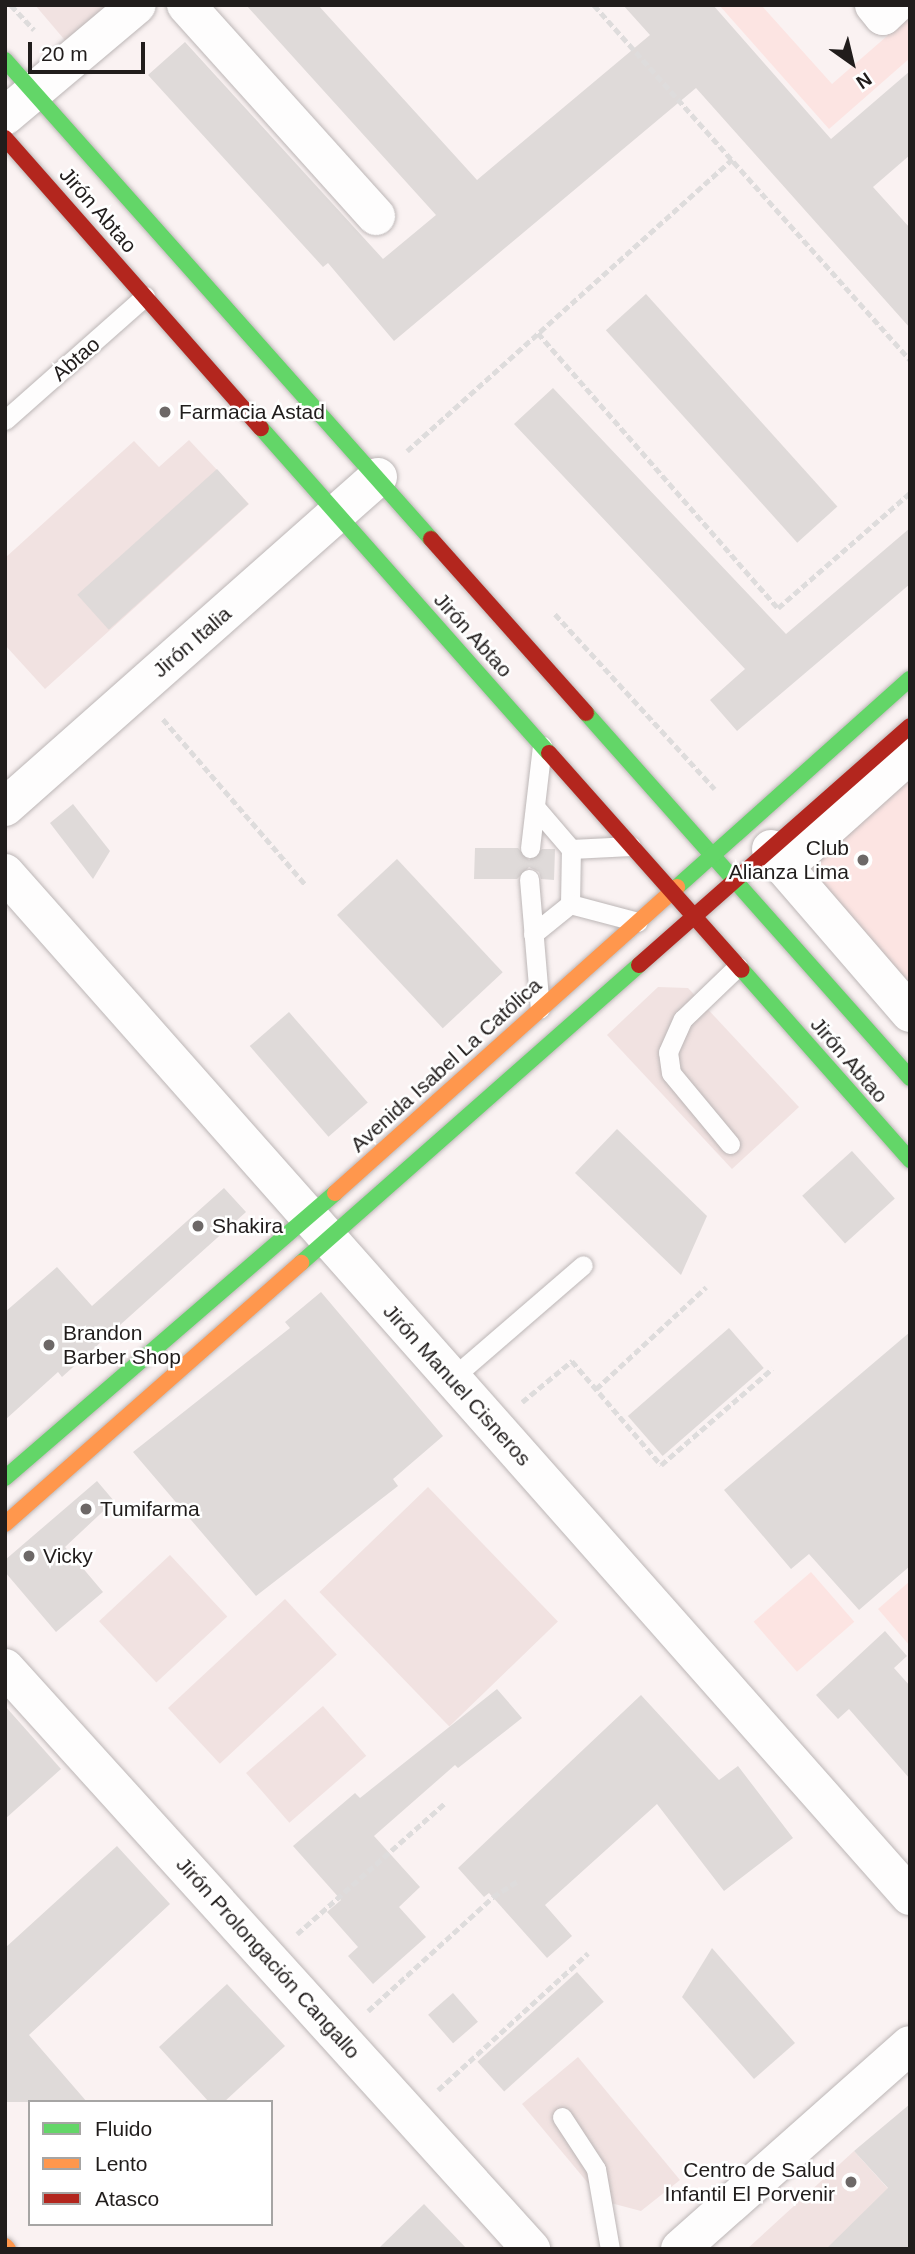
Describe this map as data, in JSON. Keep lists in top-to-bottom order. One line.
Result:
{"streets":{"street":["Jirón Abtao","Jirón Italia","Avenida Isabel La Católica","Jirón Manuel Cisneros","Jirón Prolongación Cangallo"],"lane":["Abtao"]},"crossings":[["Jirón Abtao","Abtao"],["Jirón Abtao","Jirón Italia"],["Jirón Abtao","Avenida Isabel La Católica"],["Avenida Isabel La Católica","Jirón Manuel Cisneros"]],"places":["Farmacia Astad","Club Alianza Lima","Shakira","Brandon Barber Shop","Tumifarma","Vicky","Centro de Salud Infantil El Porvenir"],"legend":["Fluido","Lento","Atasco"],"scale_bar":"20 m","north":"bottom right"}
